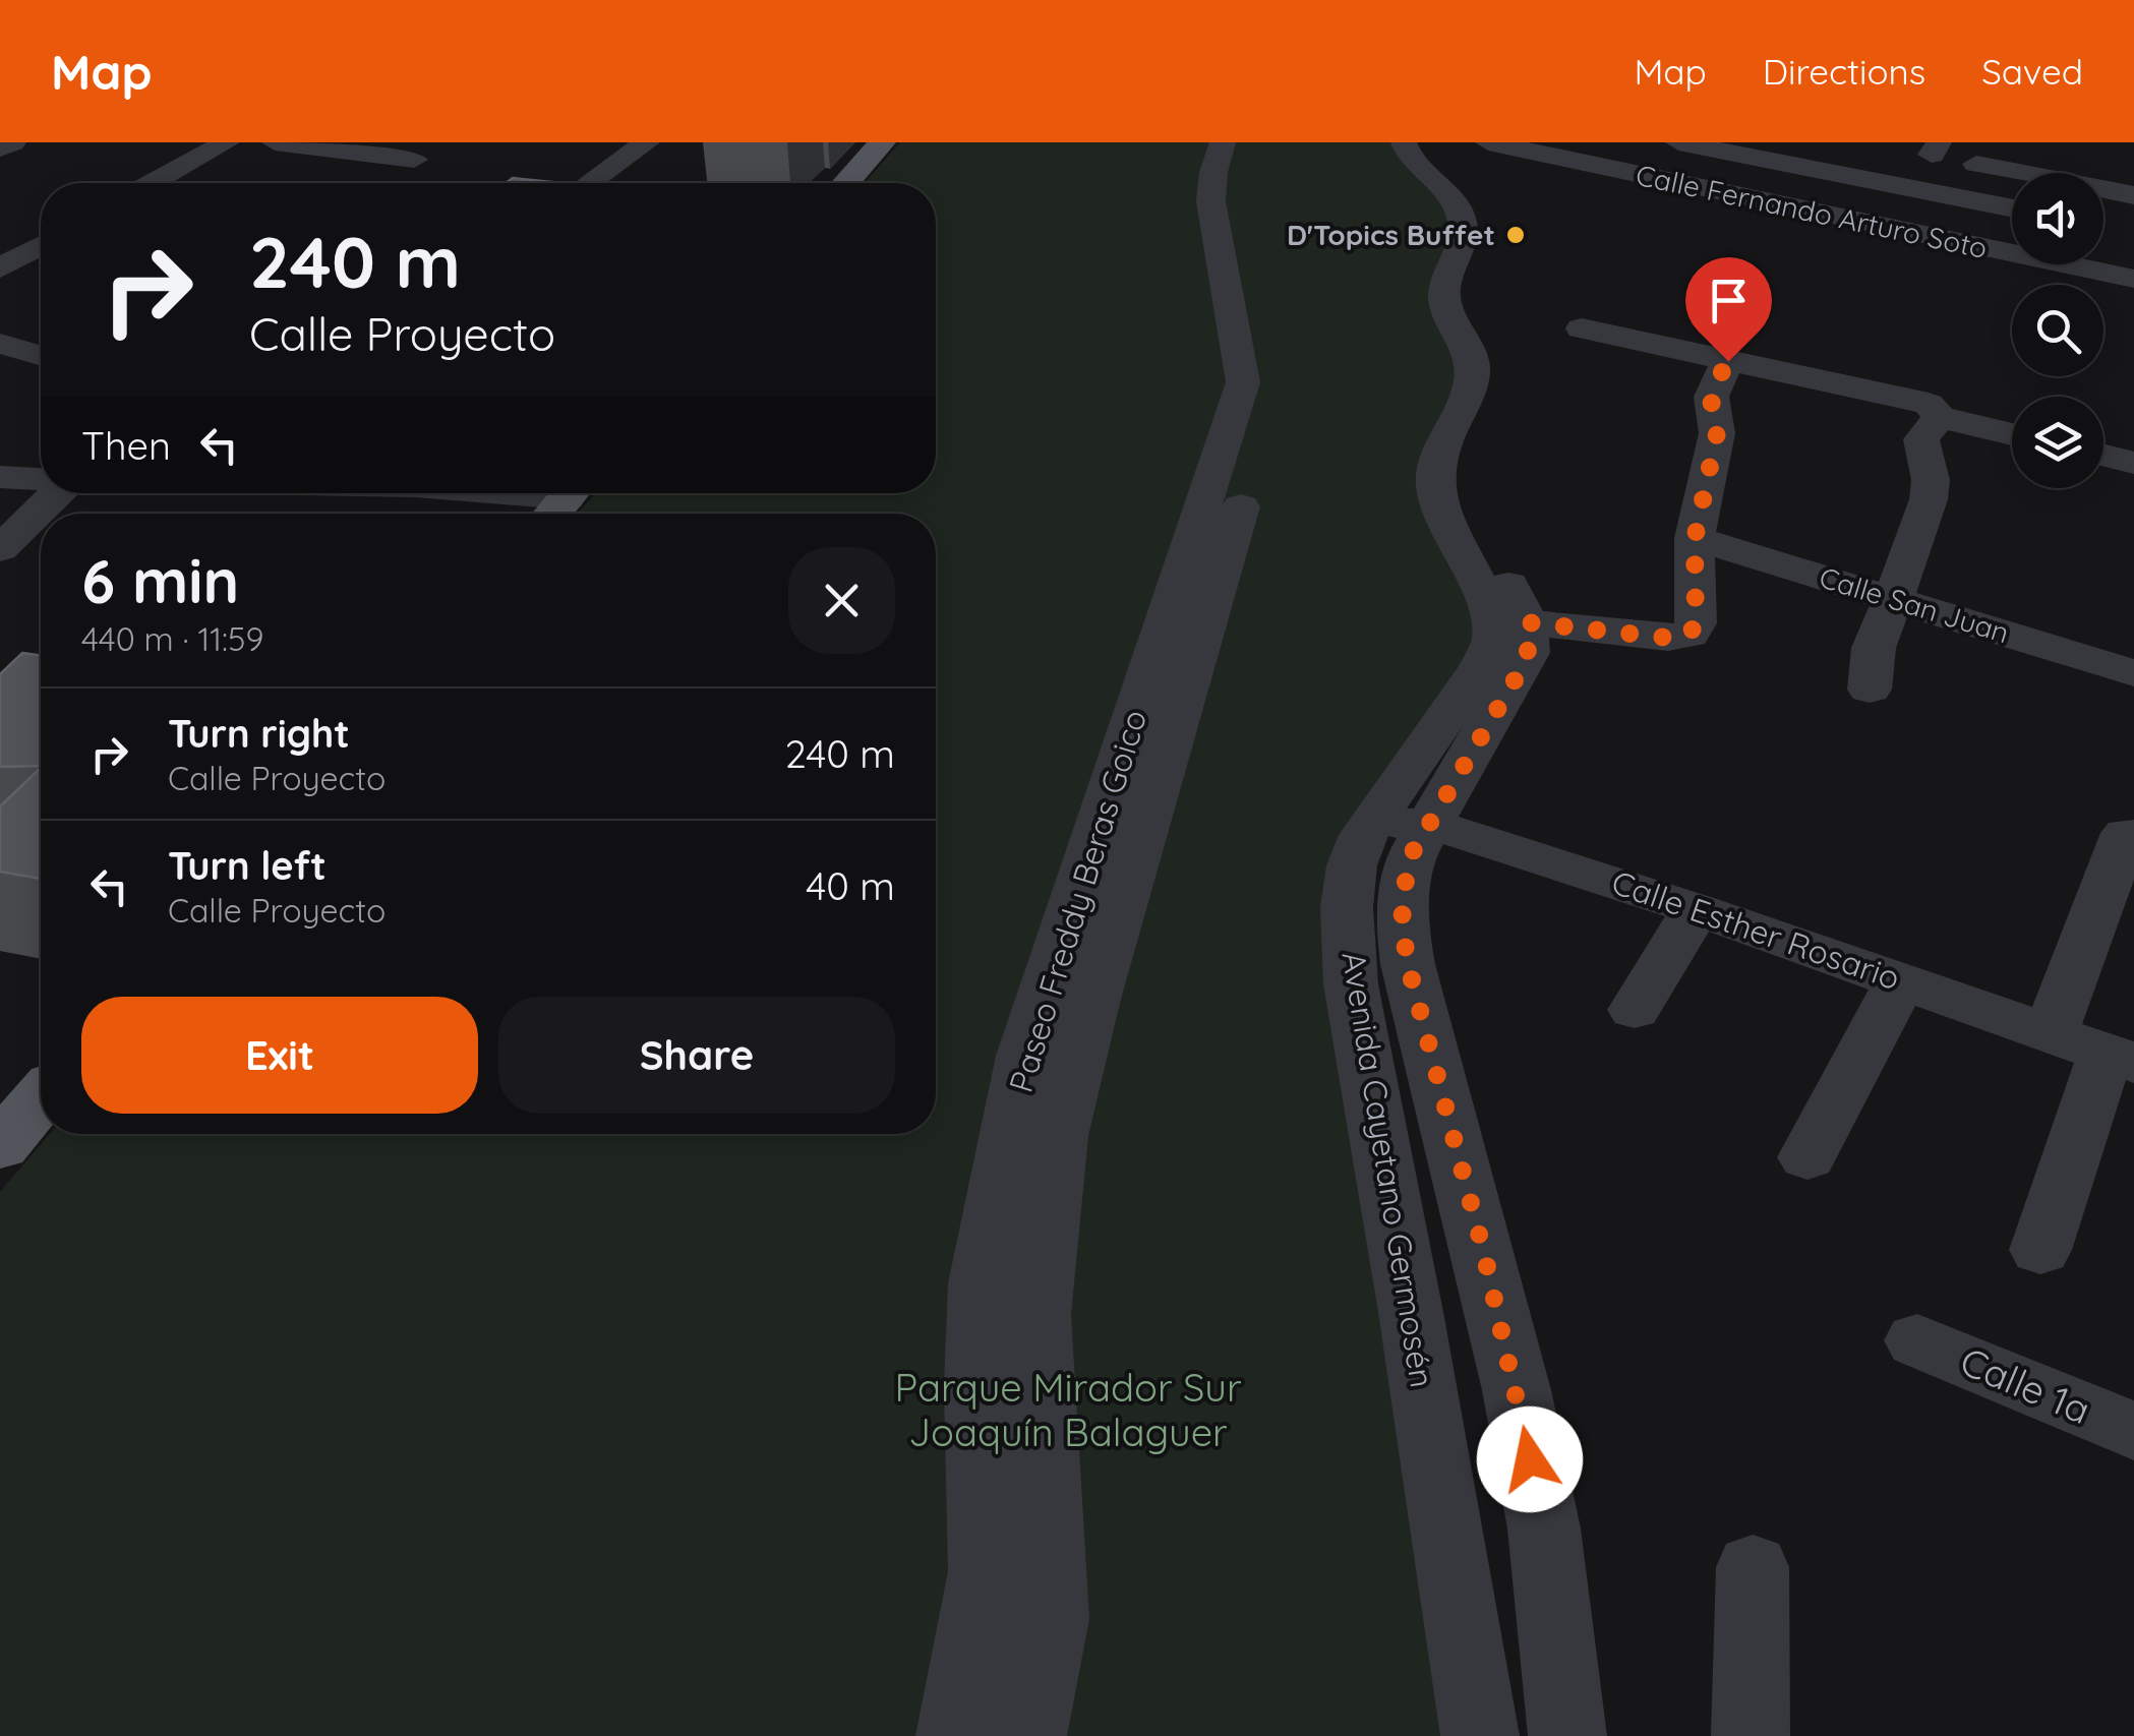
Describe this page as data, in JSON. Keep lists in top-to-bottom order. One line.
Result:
{"streets":{"street":["Calle Fernando Arturo Soto","Calle San Juan","Paseo Freddy Beras Goico","Calle Esther Rosario","Avenida Cayetano Germosén","Calle 1a"]},"crossings":[["Calle Esther Rosario","Avenida Cayetano Germosén"]],"parks":["Parque Mirador Sur Joaquín Balaguer"],"places":["D'Topics Buffet"],"page":{"header":"Map","nav":["Map","Directions","Saved"],"turn":["240 m","Calle Proyecto"],"then":"Then","heading":["6 min","440 m · 11:59"],"list":[{"name":"Turn right","note":"Calle Proyecto","value":"240 m"},{"name":"Turn left","note":"Calle Proyecto","value":"40 m"}],"buttons":["Exit","Share"]}}
